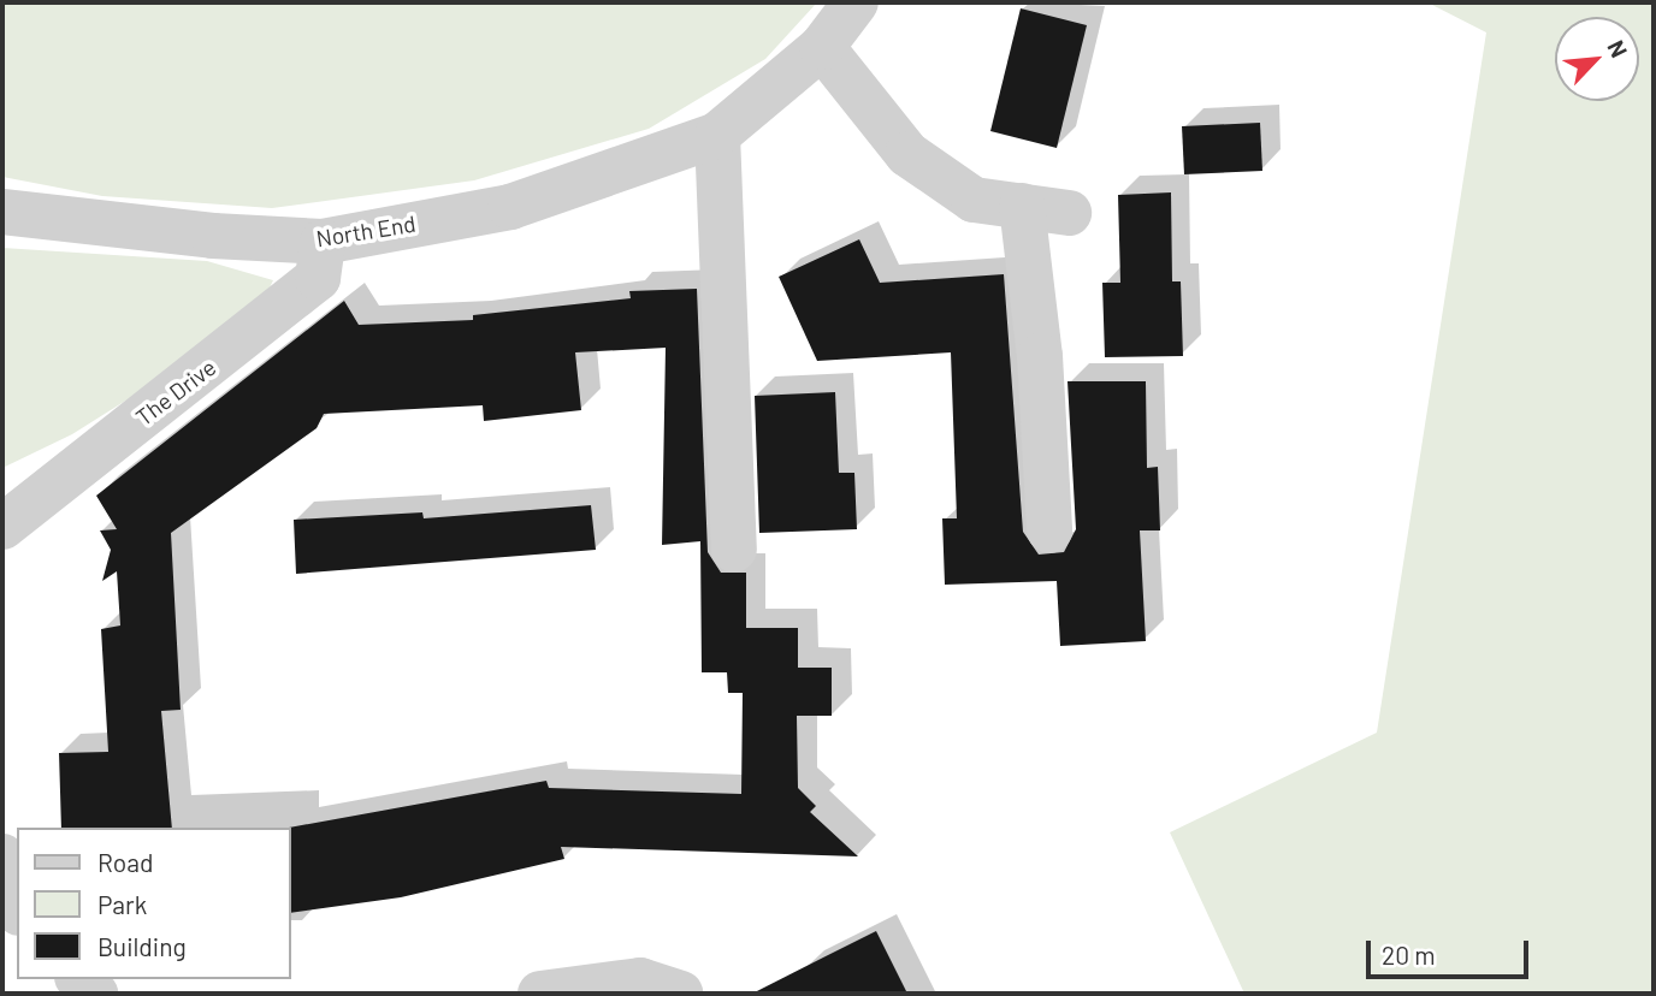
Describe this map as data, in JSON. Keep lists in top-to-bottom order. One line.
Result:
{"streets":{"street":["North End","The Drive"]},"crossings":[["North End","The Drive"]],"legend":["Road","Park","Building"],"scale_bar":"20 m","north":"top right"}
